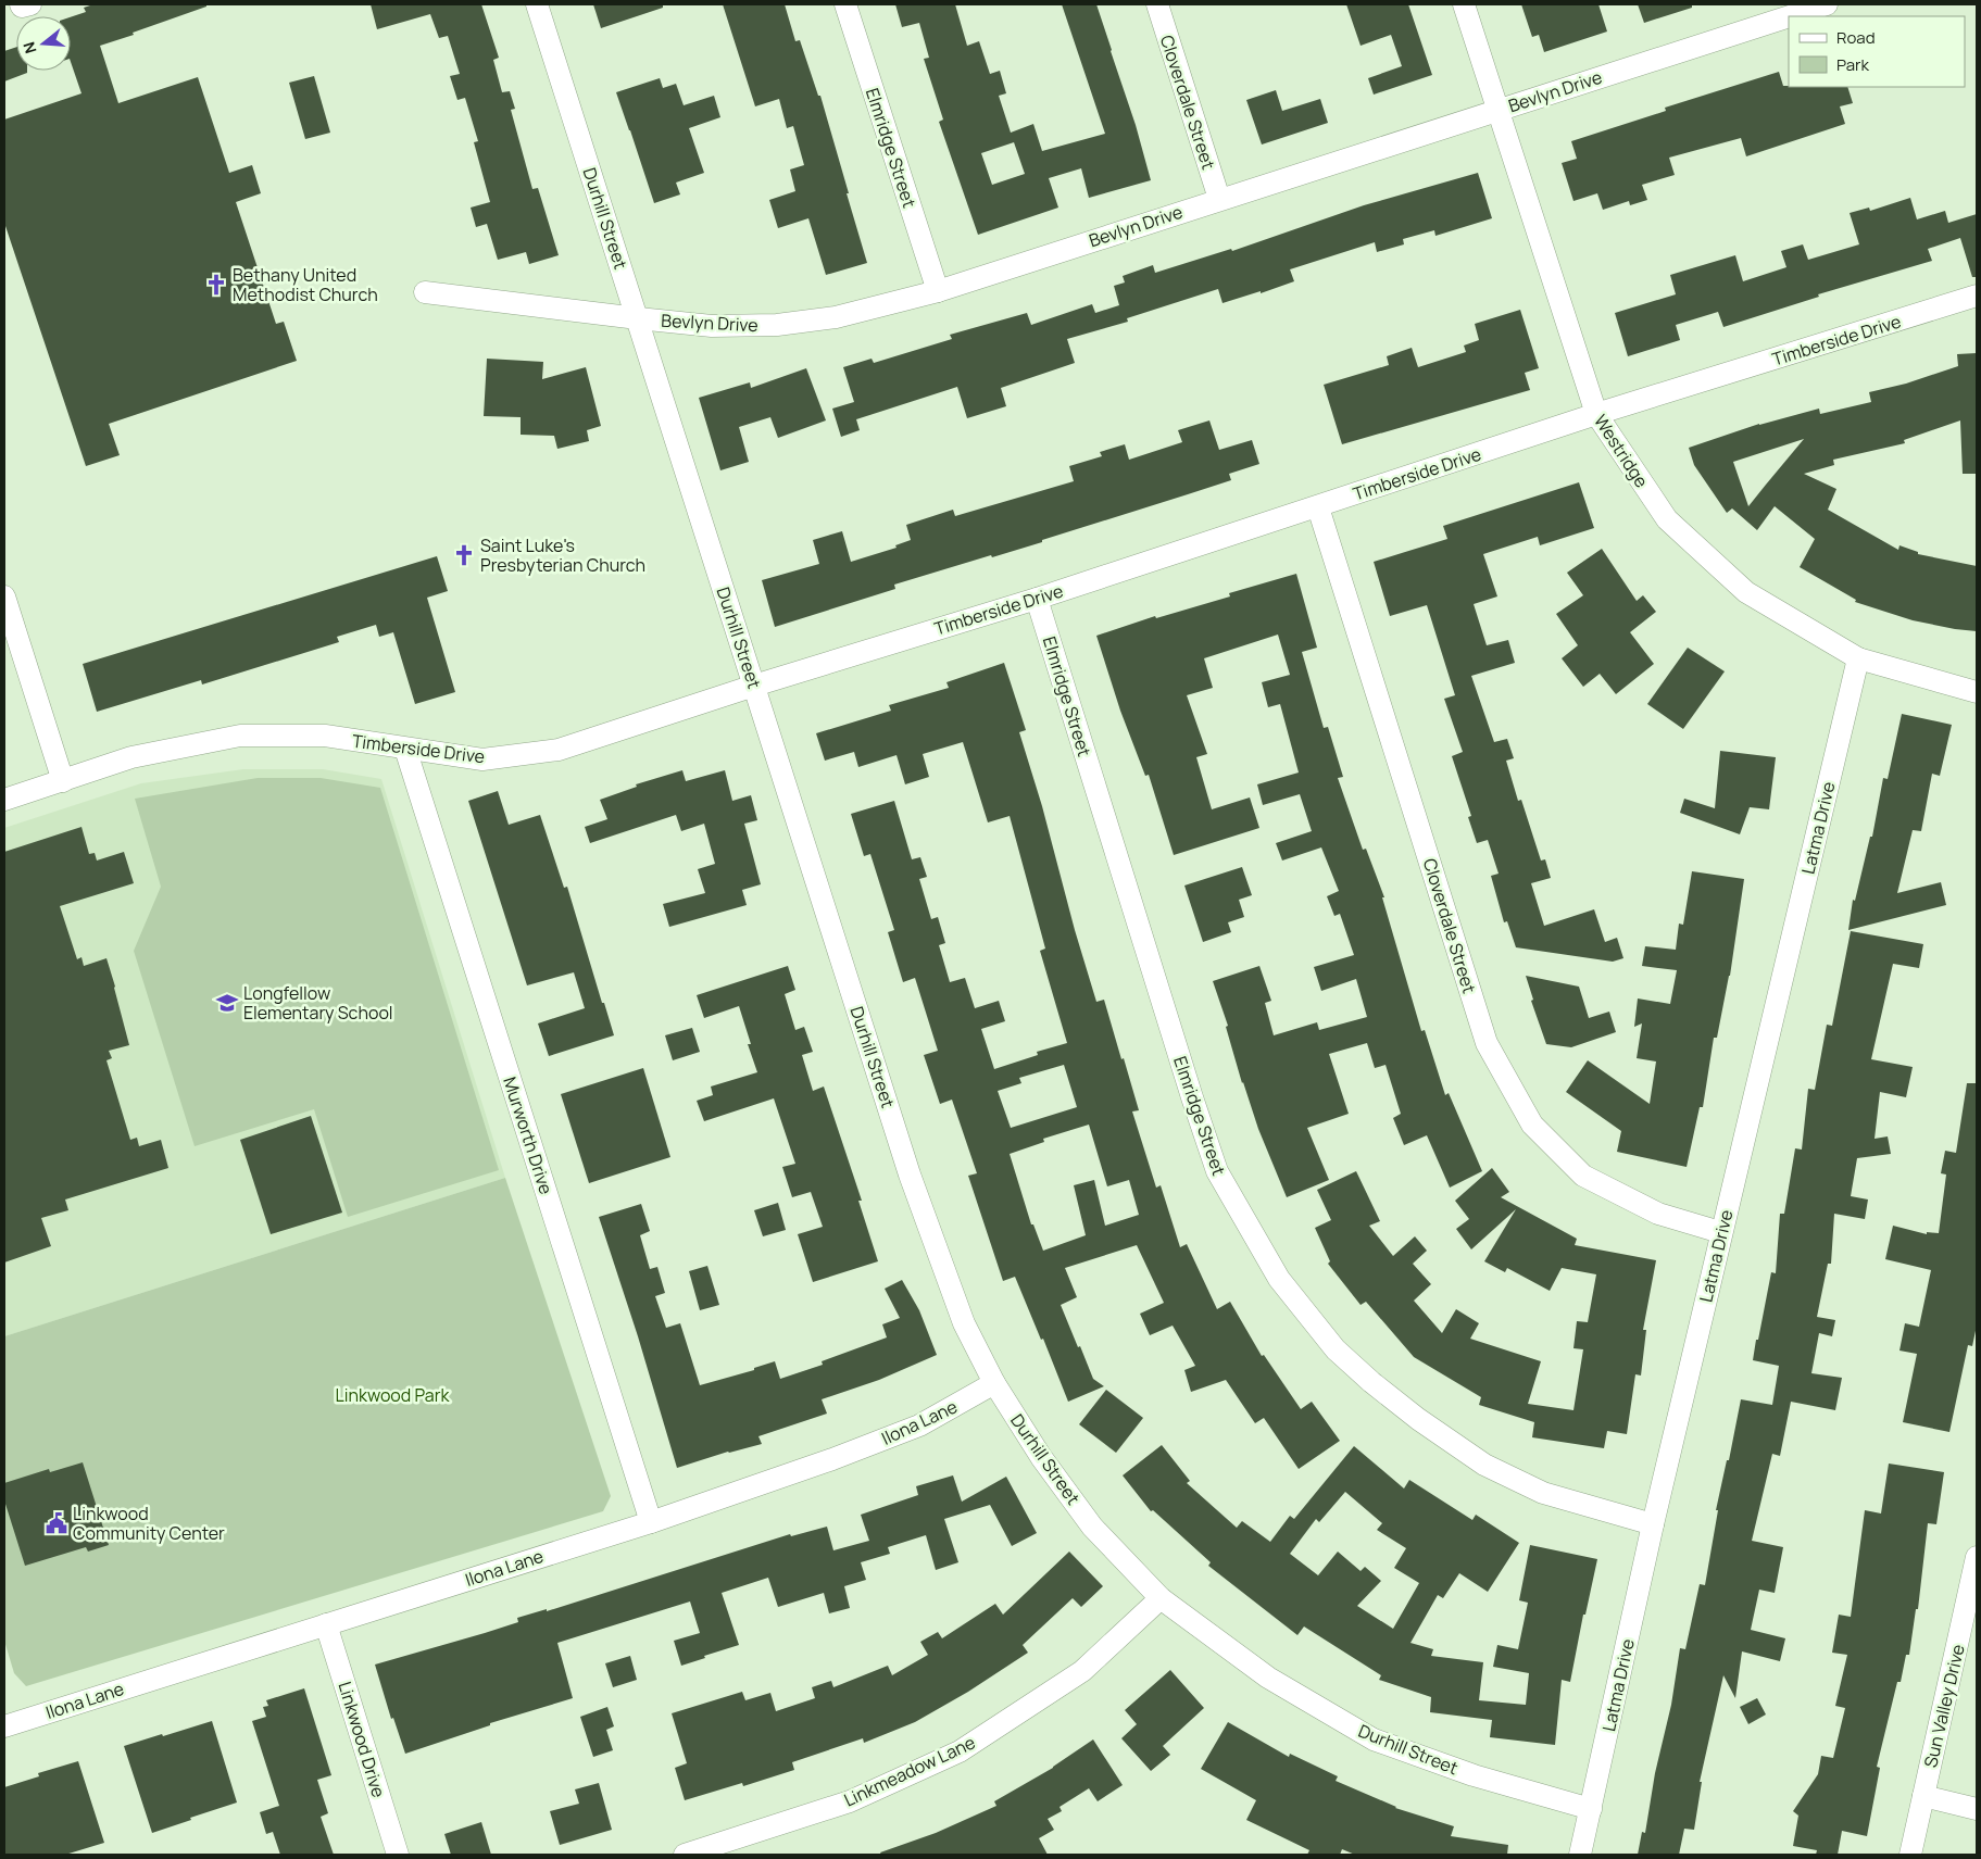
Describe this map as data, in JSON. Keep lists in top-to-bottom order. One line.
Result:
{"streets":{"street":["Bevlyn Drive","Cloverdale Street","Elmridge Street","Durhill Street","Timberside Drive","Westridge","Latma Drive","Murworth Drive","Ilona Lane","Sun Valley Drive","Linkwood Drive","Linkmeadow Lane"]},"crossings":[["Bevlyn Drive","Cloverdale Street"],["Bevlyn Drive","Elmridge Street"],["Bevlyn Drive","Durhill Street"],["Bevlyn Drive","Westridge"],["Cloverdale Street","Timberside Drive"],["Cloverdale Street","Latma Drive"],["Elmridge Street","Timberside Drive"],["Elmridge Street","Latma Drive"],["Durhill Street","Timberside Drive"],["Durhill Street","Latma Drive"],["Durhill Street","Ilona Lane"],["Durhill Street","Linkmeadow Lane"],["Timberside Drive","Westridge"],["Timberside Drive","Murworth Drive"],["Westridge","Latma Drive"],["Murworth Drive","Ilona Lane"],["Ilona Lane","Linkwood Drive"]],"parks":["Linkwood Park"],"places":{"church":["Bethany United Methodist Church","Saint Luke's Presbyterian Church"],"school or university":["Longfellow Elementary School"],"public building":["Linkwood Community Center"]},"legend":["Road","Park"],"north":"left"}
